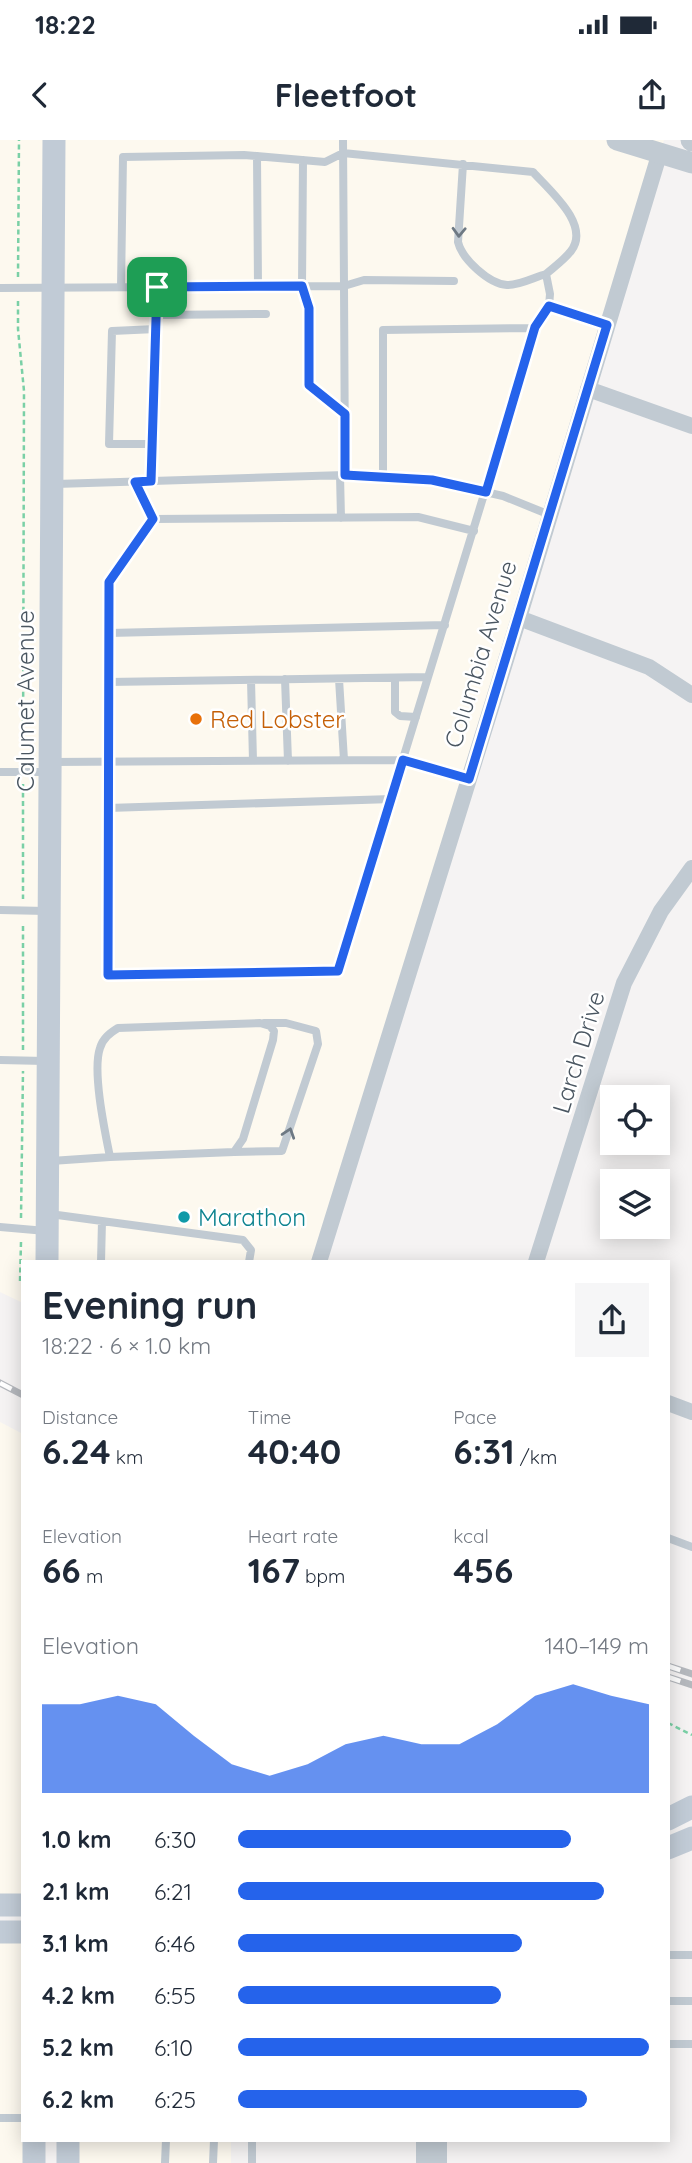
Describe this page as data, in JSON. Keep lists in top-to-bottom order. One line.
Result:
{"streets":{"main road":["Calumet Avenue"],"street":["Columbia Avenue","Larch Drive"]},"places":["Red Lobster","Marathon"],"page":{"status":"18:22","header":"Fleetfoot","heading":["Evening run","18:22 · 6 × 1.0 km"],"stats":[["Distance","6.24 km"],["Time","40:40"],["Pace","6:31 /km"],["Elevation","66 m"],["Heart rate","167 bpm"],["kcal","456"]],"chart":["Elevation","140–149 m"],"list":[{"name":"1.0 km","note":"6:30"},{"name":"2.1 km","note":"6:21"},{"name":"3.1 km","note":"6:46"},{"name":"4.2 km","note":"6:55"},{"name":"5.2 km","note":"6:10"},{"name":"6.2 km","note":"6:25"}]}}
